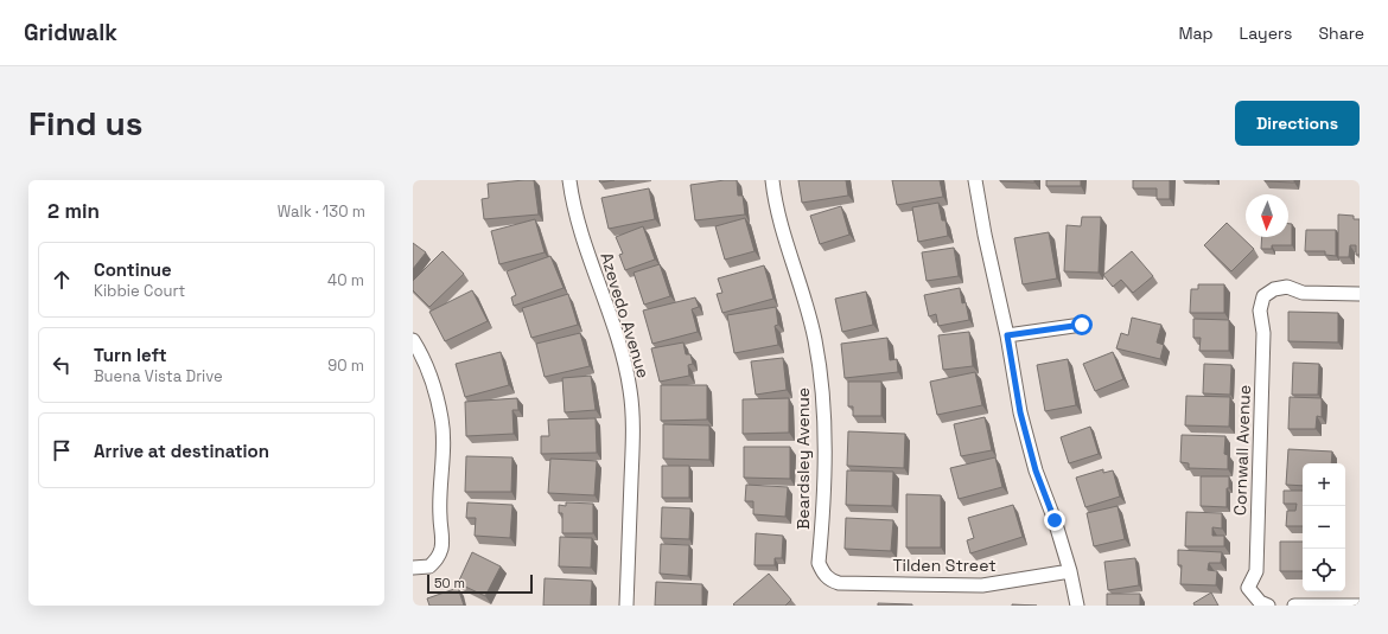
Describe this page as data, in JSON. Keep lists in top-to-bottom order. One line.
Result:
{"streets":{"street":["Azevedo Avenue","Cornwall Avenue","Beardsley Avenue","Tilden Street"]},"crossings":[["Beardsley Avenue","Tilden Street"]],"scale_bar":"50 m","north":"bottom","page":{"header":"Gridwalk","nav":["Map","Layers","Share"],"buttons":"Directions","title":"Find us","heading":["2 min","Walk · 130 m"],"list":[["Continue","Kibbie Court","40 m"],["Turn left","Buena Vista Drive","90 m"],"Arrive at destination"],"map_buttons":["+","−"],"scale":"50 m"}}
